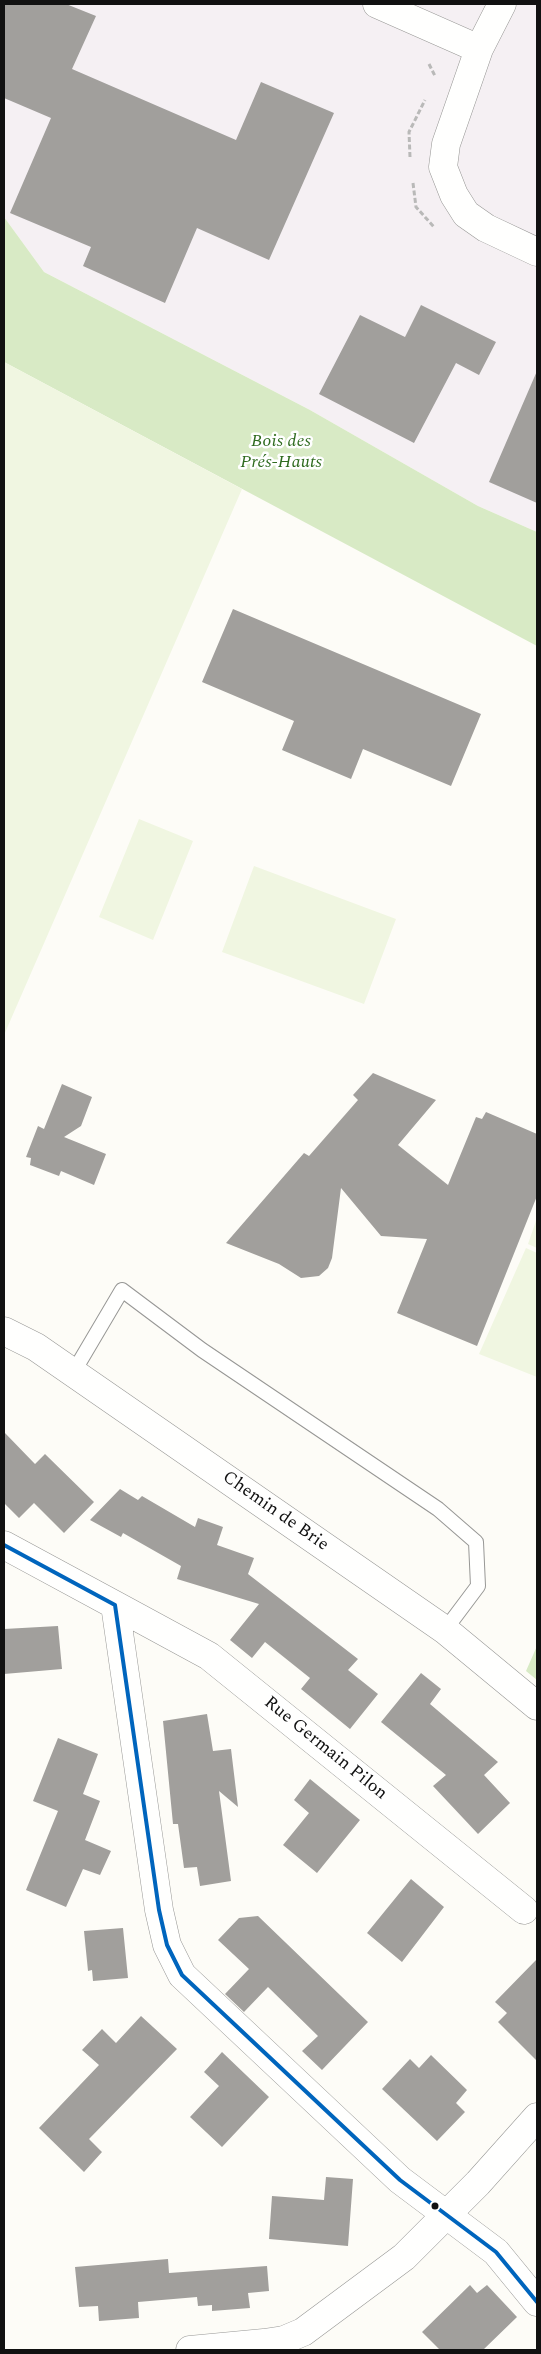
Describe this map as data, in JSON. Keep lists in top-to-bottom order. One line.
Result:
{"streets":{"street":["Chemin de Brie","Rue Germain Pilon"]},"parks":["Bois des Prés-Hauts"]}
